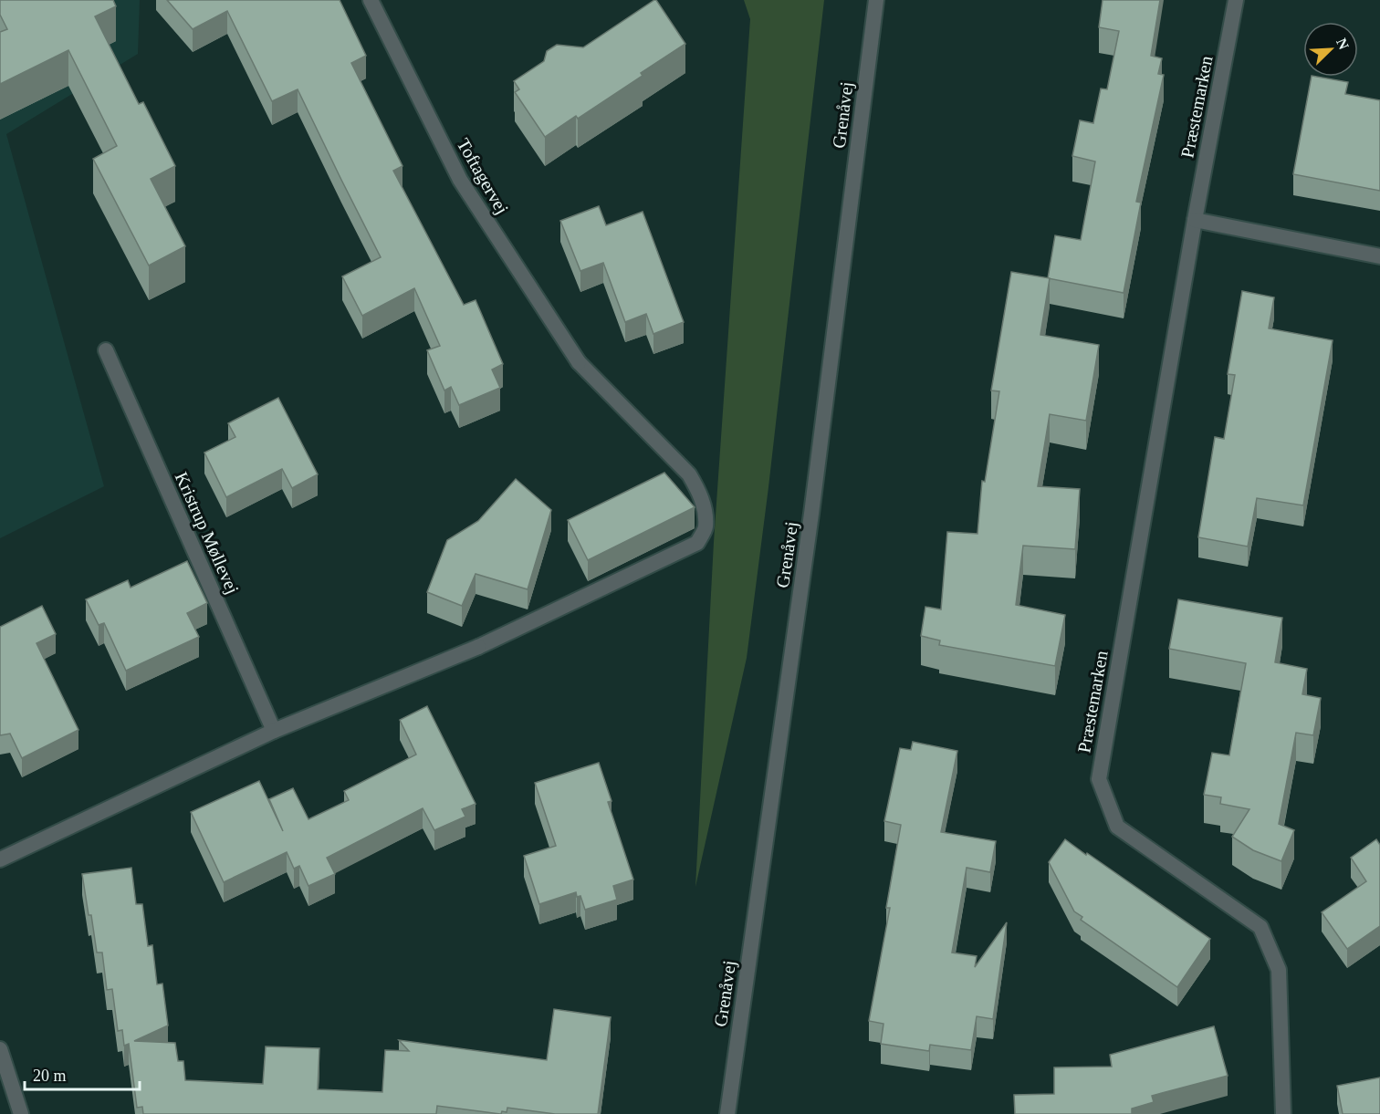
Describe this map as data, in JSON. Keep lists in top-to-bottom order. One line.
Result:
{"streets":{"street":["Præstemarken","Grenåvej","Toftagervej","Kristrup Møllevej"]},"crossings":[["Toftagervej","Kristrup Møllevej"]],"scale_bar":"20 m","north":"top right"}
